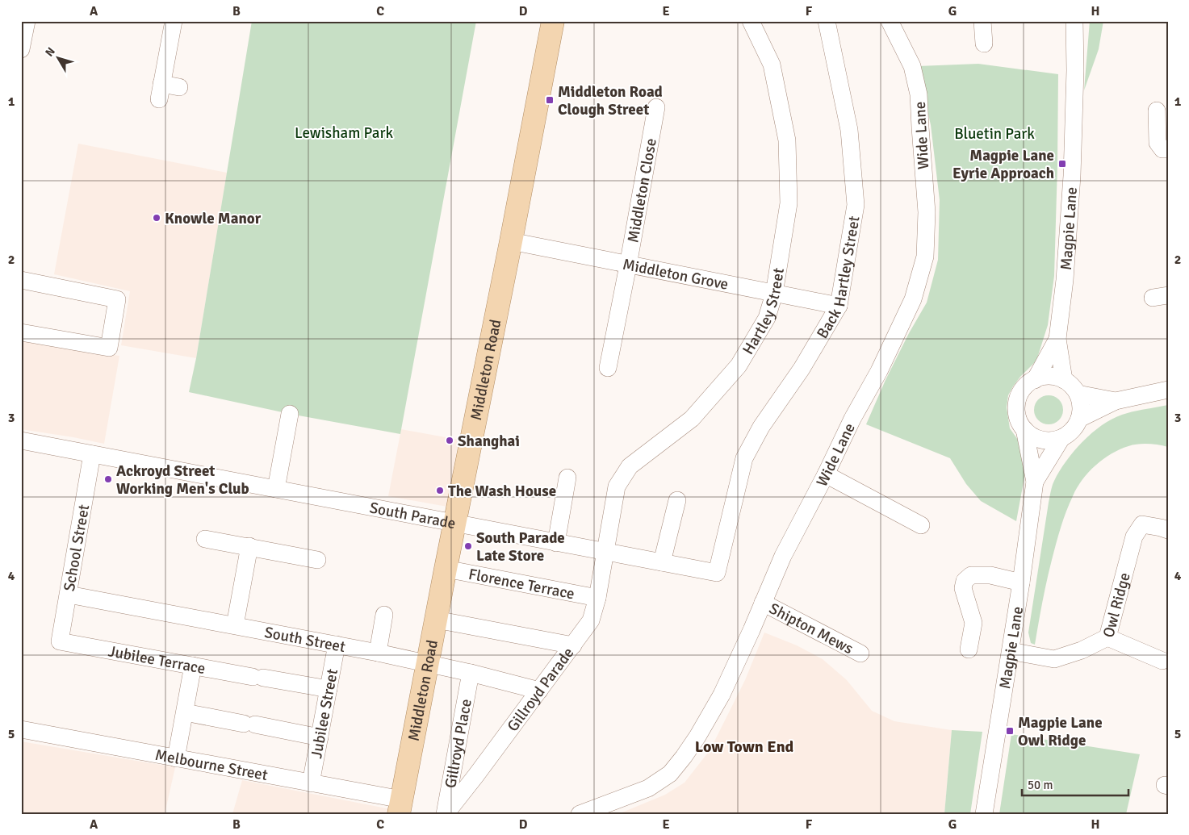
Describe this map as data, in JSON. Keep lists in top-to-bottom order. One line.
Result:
{"streets":{"main road":["Middleton Road"],"street":["Wide Lane","Middleton Close","Magpie Lane","Middleton Grove","Back Hartley Street","Hartley Street","South Parade","School Street","Florence Terrace","Owl Ridge","Shipton Mews","South Street","Jubilee Terrace","Gillroyd Parade","Jubilee Street","Gillroyd Place","Melbourne Street"]},"crossings":[["Wide Lane","Shipton Mews"],["Middleton Close","Middleton Grove"],["Magpie Lane","Owl Ridge"],["Middleton Grove","Back Hartley Street"],["Middleton Grove","Hartley Street"],["Middleton Grove","Middleton Road"],["Back Hartley Street","South Parade"],["Hartley Street","South Parade"],["Hartley Street","Gillroyd Parade"],["Middleton Road","South Parade"],["Middleton Road","Florence Terrace"],["Middleton Road","South Street"],["Middleton Road","Melbourne Street"],["South Parade","School Street"],["South Parade","Gillroyd Parade"],["School Street","South Street"],["School Street","Jubilee Terrace"],["Florence Terrace","Gillroyd Parade"],["South Street","Gillroyd Parade"],["South Street","Jubilee Street"],["South Street","Gillroyd Place"],["Jubilee Terrace","Jubilee Street"],["Gillroyd Parade","Gillroyd Place"],["Jubilee Street","Melbourne Street"]],"districts":["Low Town End"],"parks":["Lewisham Park","Bluetin Park"],"places":{"transit":["Middleton Road Clough Street","Magpie Lane Eyrie Approach","Magpie Lane Owl Ridge"],"other":["Knowle Manor","Shanghai","Ackroyd Street Working Men's Club","The Wash House","South Parade Late Store"]},"scale_bar":"50 m","north":"top left","grid":{"columns":["A","B","C","D","E","F","G","H"],"rows":["1","2","3","4","5"]}}
